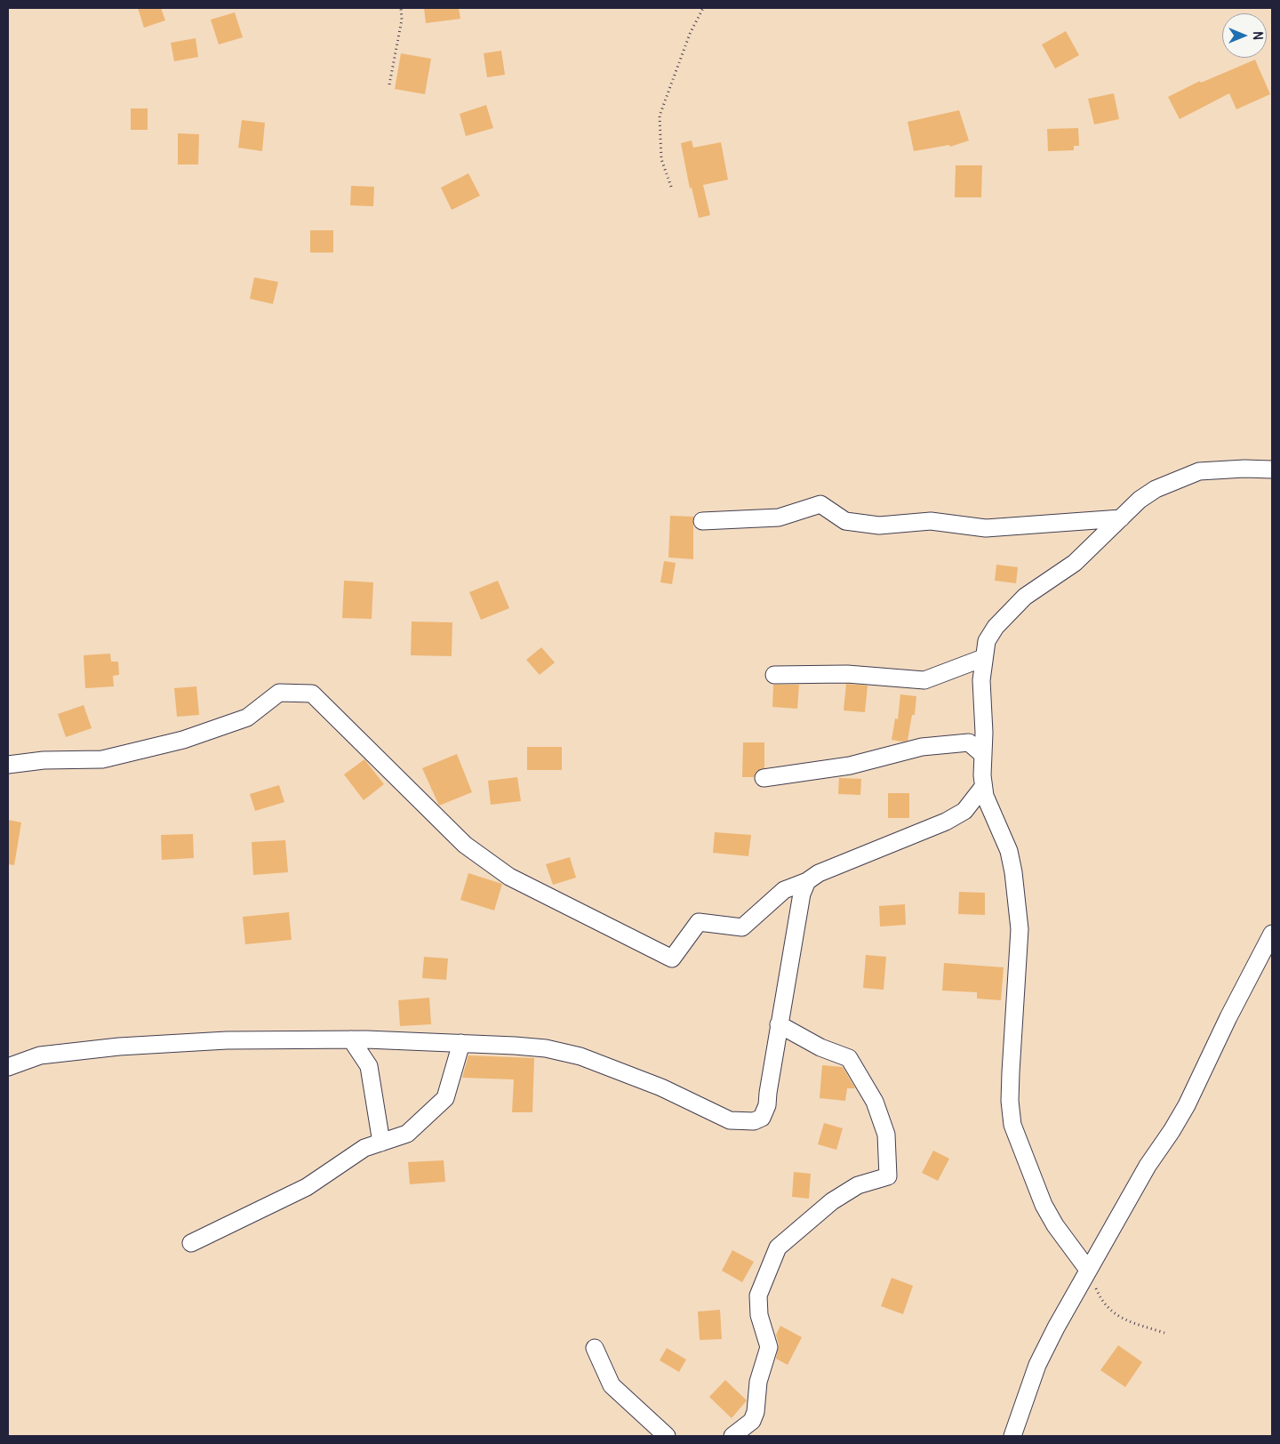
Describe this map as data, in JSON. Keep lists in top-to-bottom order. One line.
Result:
{"north":"right"}
